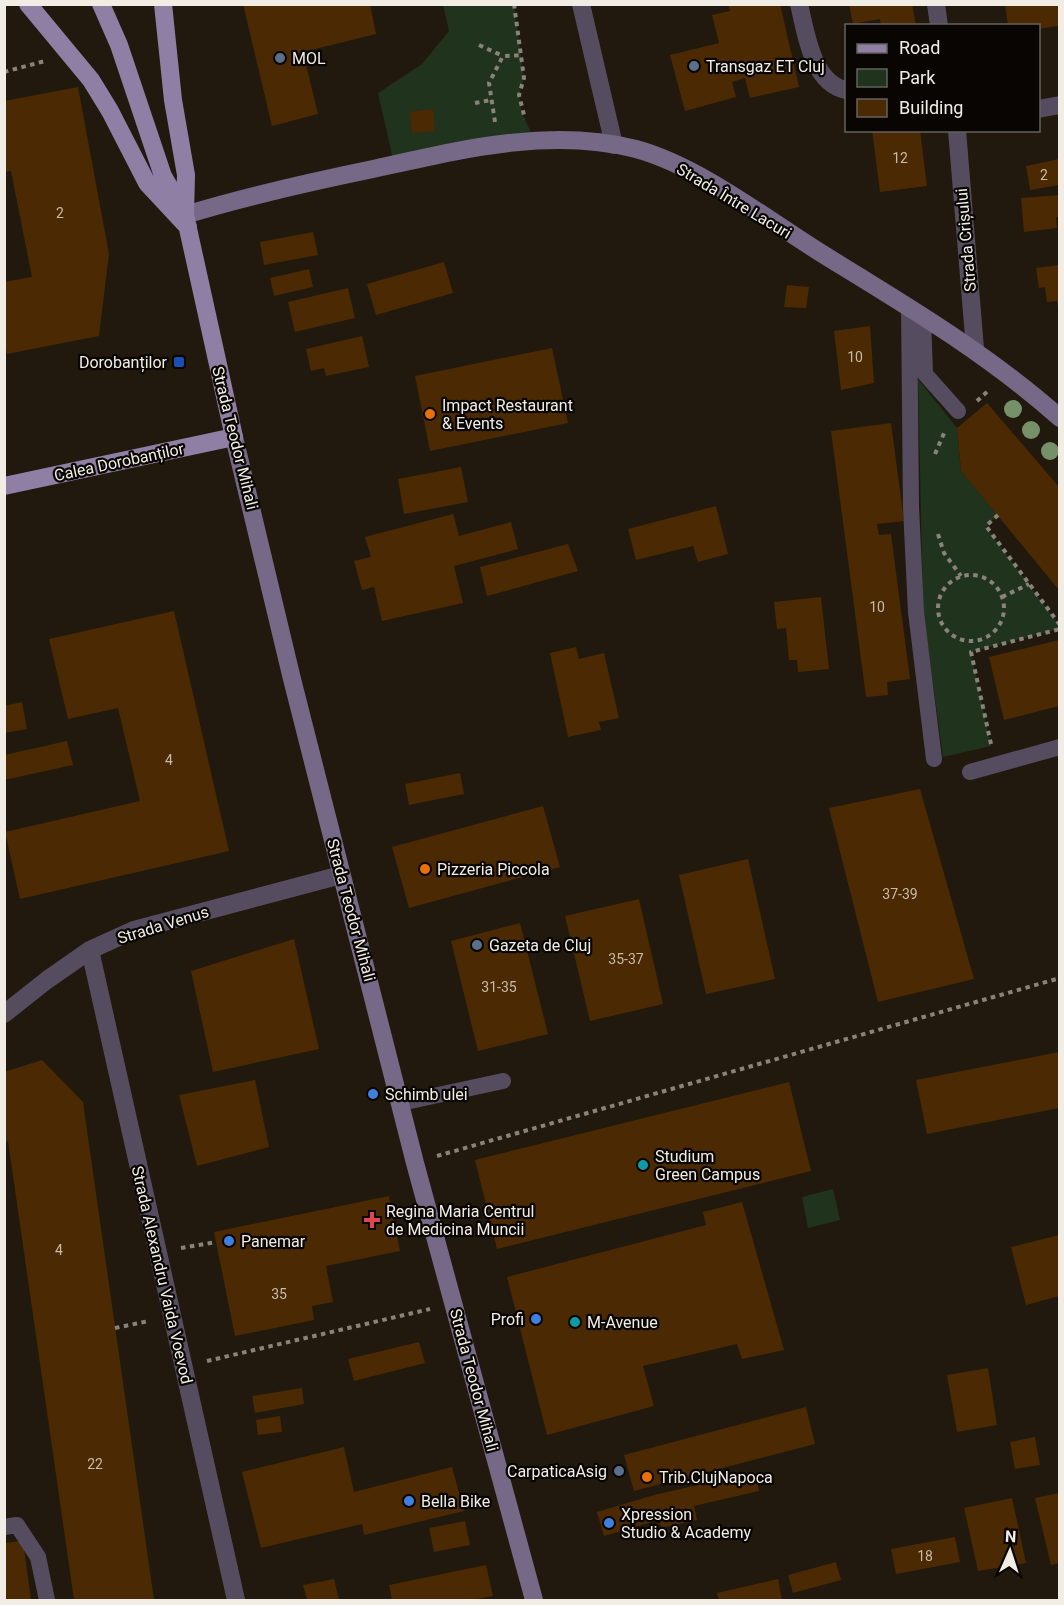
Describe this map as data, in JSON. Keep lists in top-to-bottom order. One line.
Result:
{"streets":{"main road":["Strada Între Lacuri","Strada Teodor Mihali","Calea Dorobanților"],"street":["Strada Crișului","Strada Venus","Strada Alexandru Vaida Voevod"]},"crossings":[["Strada Între Lacuri","Strada Crișului"],["Strada Între Lacuri","Strada Teodor Mihali"],["Strada Teodor Mihali","Calea Dorobanților"],["Strada Teodor Mihali","Strada Venus"],["Strada Venus","Strada Alexandru Vaida Voevod"]],"places":{"other":["MOL","Transgaz ET Cluj","Impact Restaurant & Events","Pizzeria Piccola","Gazeta de Cluj","Schimb ulei","Studium Green Campus","Panemar","Profi","M-Avenue","CarpaticaAsig","Trib.ClujNapoca","Bella Bike","Xpression Studio & Academy"],"transit":["Dorobanților"],"health":["Regina Maria Centrul de Medicina Muncii"]},"house_numbers":["12","2","2","10","10","4","37-39","35-37","31-35","4","35","22","18"],"legend":["Road","Park","Building"],"north":"top"}
